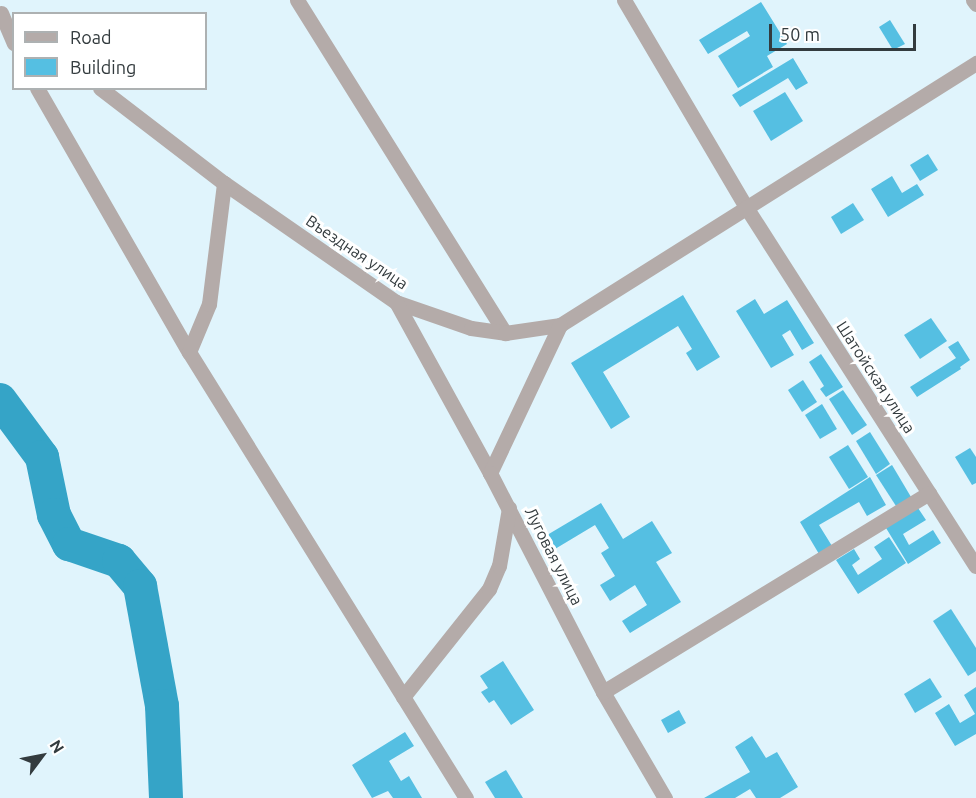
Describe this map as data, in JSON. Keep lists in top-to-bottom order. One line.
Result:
{"streets":{"street":["Въездная улица","Шатойская улица","Луговая улица"]},"crossings":[["Въездная улица","Шатойская улица"],["Въездная улица","Луговая улица"]],"legend":["Road","Building"],"scale_bar":"50 m","north":"top right"}
